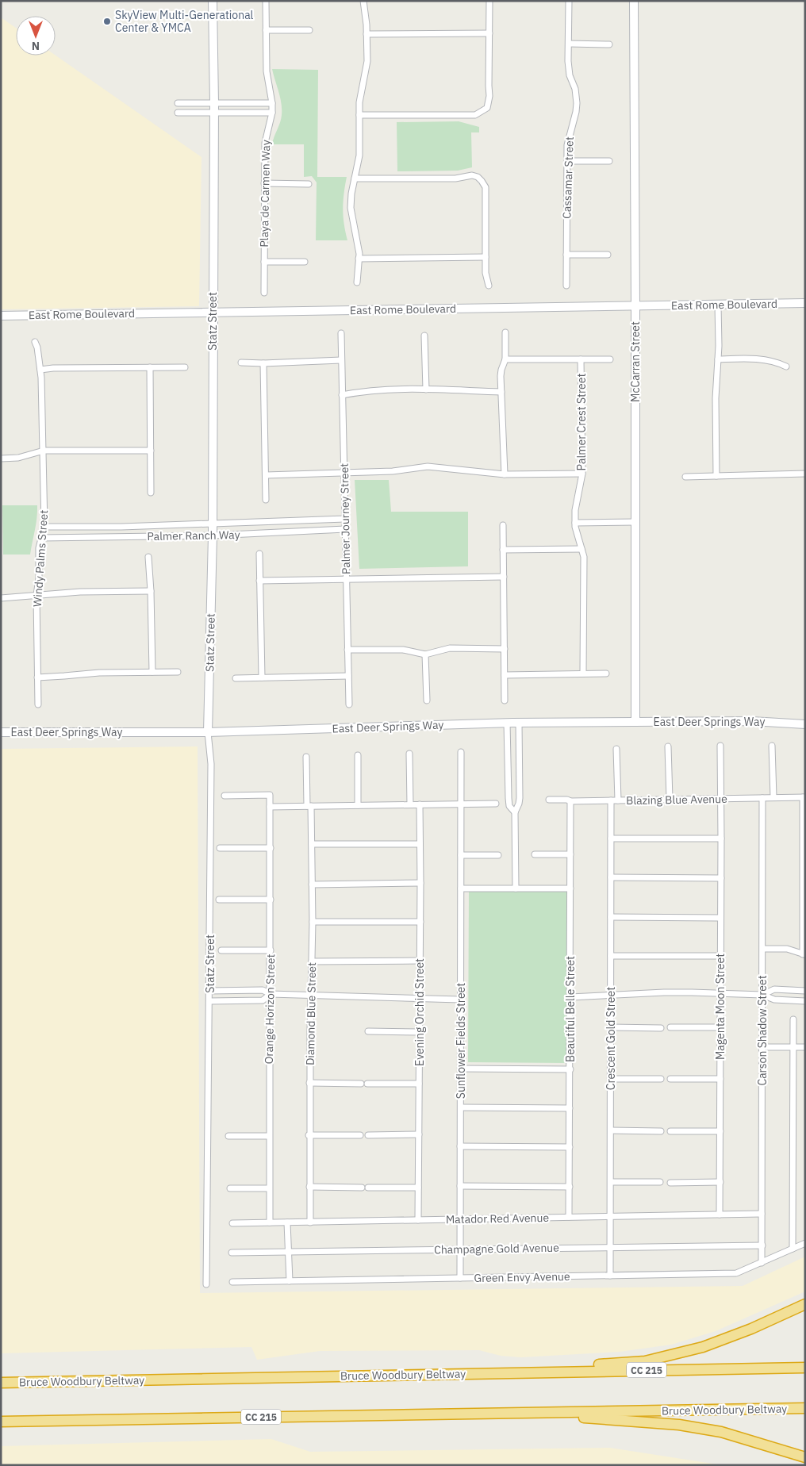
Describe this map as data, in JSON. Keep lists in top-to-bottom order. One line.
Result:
{"streets":{"highway":["CC 215","Bruce Woodbury Beltway"],"street":["Cassamar Street","Playa de Carmen Way","East Rome Boulevard","Statz Street","McCarran Street","Palmer Crest Street","Palmer Journey Street","Palmer Ranch Way","Windy Palms Street","East Deer Springs Way","Blazing Blue Avenue","Magenta Moon Street","Orange Horizon Street","Beautiful Belle Street","Evening Orchid Street","Diamond Blue Street","Carson Shadow Street","Crescent Gold Street","Sunflower Fields Street","Matador Red Avenue","Champagne Gold Avenue","Green Envy Avenue"]},"crossings":[["East Rome Boulevard","Statz Street"],["East Rome Boulevard","McCarran Street"],["Statz Street","Palmer Ranch Way"],["Statz Street","East Deer Springs Way"],["McCarran Street","East Deer Springs Way"],["Palmer Journey Street","Palmer Ranch Way"],["Palmer Ranch Way","Windy Palms Street"],["Blazing Blue Avenue","Magenta Moon Street"],["Blazing Blue Avenue","Beautiful Belle Street"],["Blazing Blue Avenue","Carson Shadow Street"],["Blazing Blue Avenue","Crescent Gold Street"],["Magenta Moon Street","Matador Red Avenue"],["Orange Horizon Street","Matador Red Avenue"],["Beautiful Belle Street","Matador Red Avenue"],["Evening Orchid Street","Matador Red Avenue"],["Diamond Blue Street","Matador Red Avenue"],["Carson Shadow Street","Matador Red Avenue"],["Carson Shadow Street","Champagne Gold Avenue"],["Carson Shadow Street","Green Envy Avenue"],["Crescent Gold Street","Matador Red Avenue"],["Crescent Gold Street","Champagne Gold Avenue"],["Crescent Gold Street","Green Envy Avenue"],["Sunflower Fields Street","Matador Red Avenue"],["Sunflower Fields Street","Champagne Gold Avenue"],["Sunflower Fields Street","Green Envy Avenue"]],"places":["SkyView Multi-Generational Center & YMCA"],"north":"bottom"}
